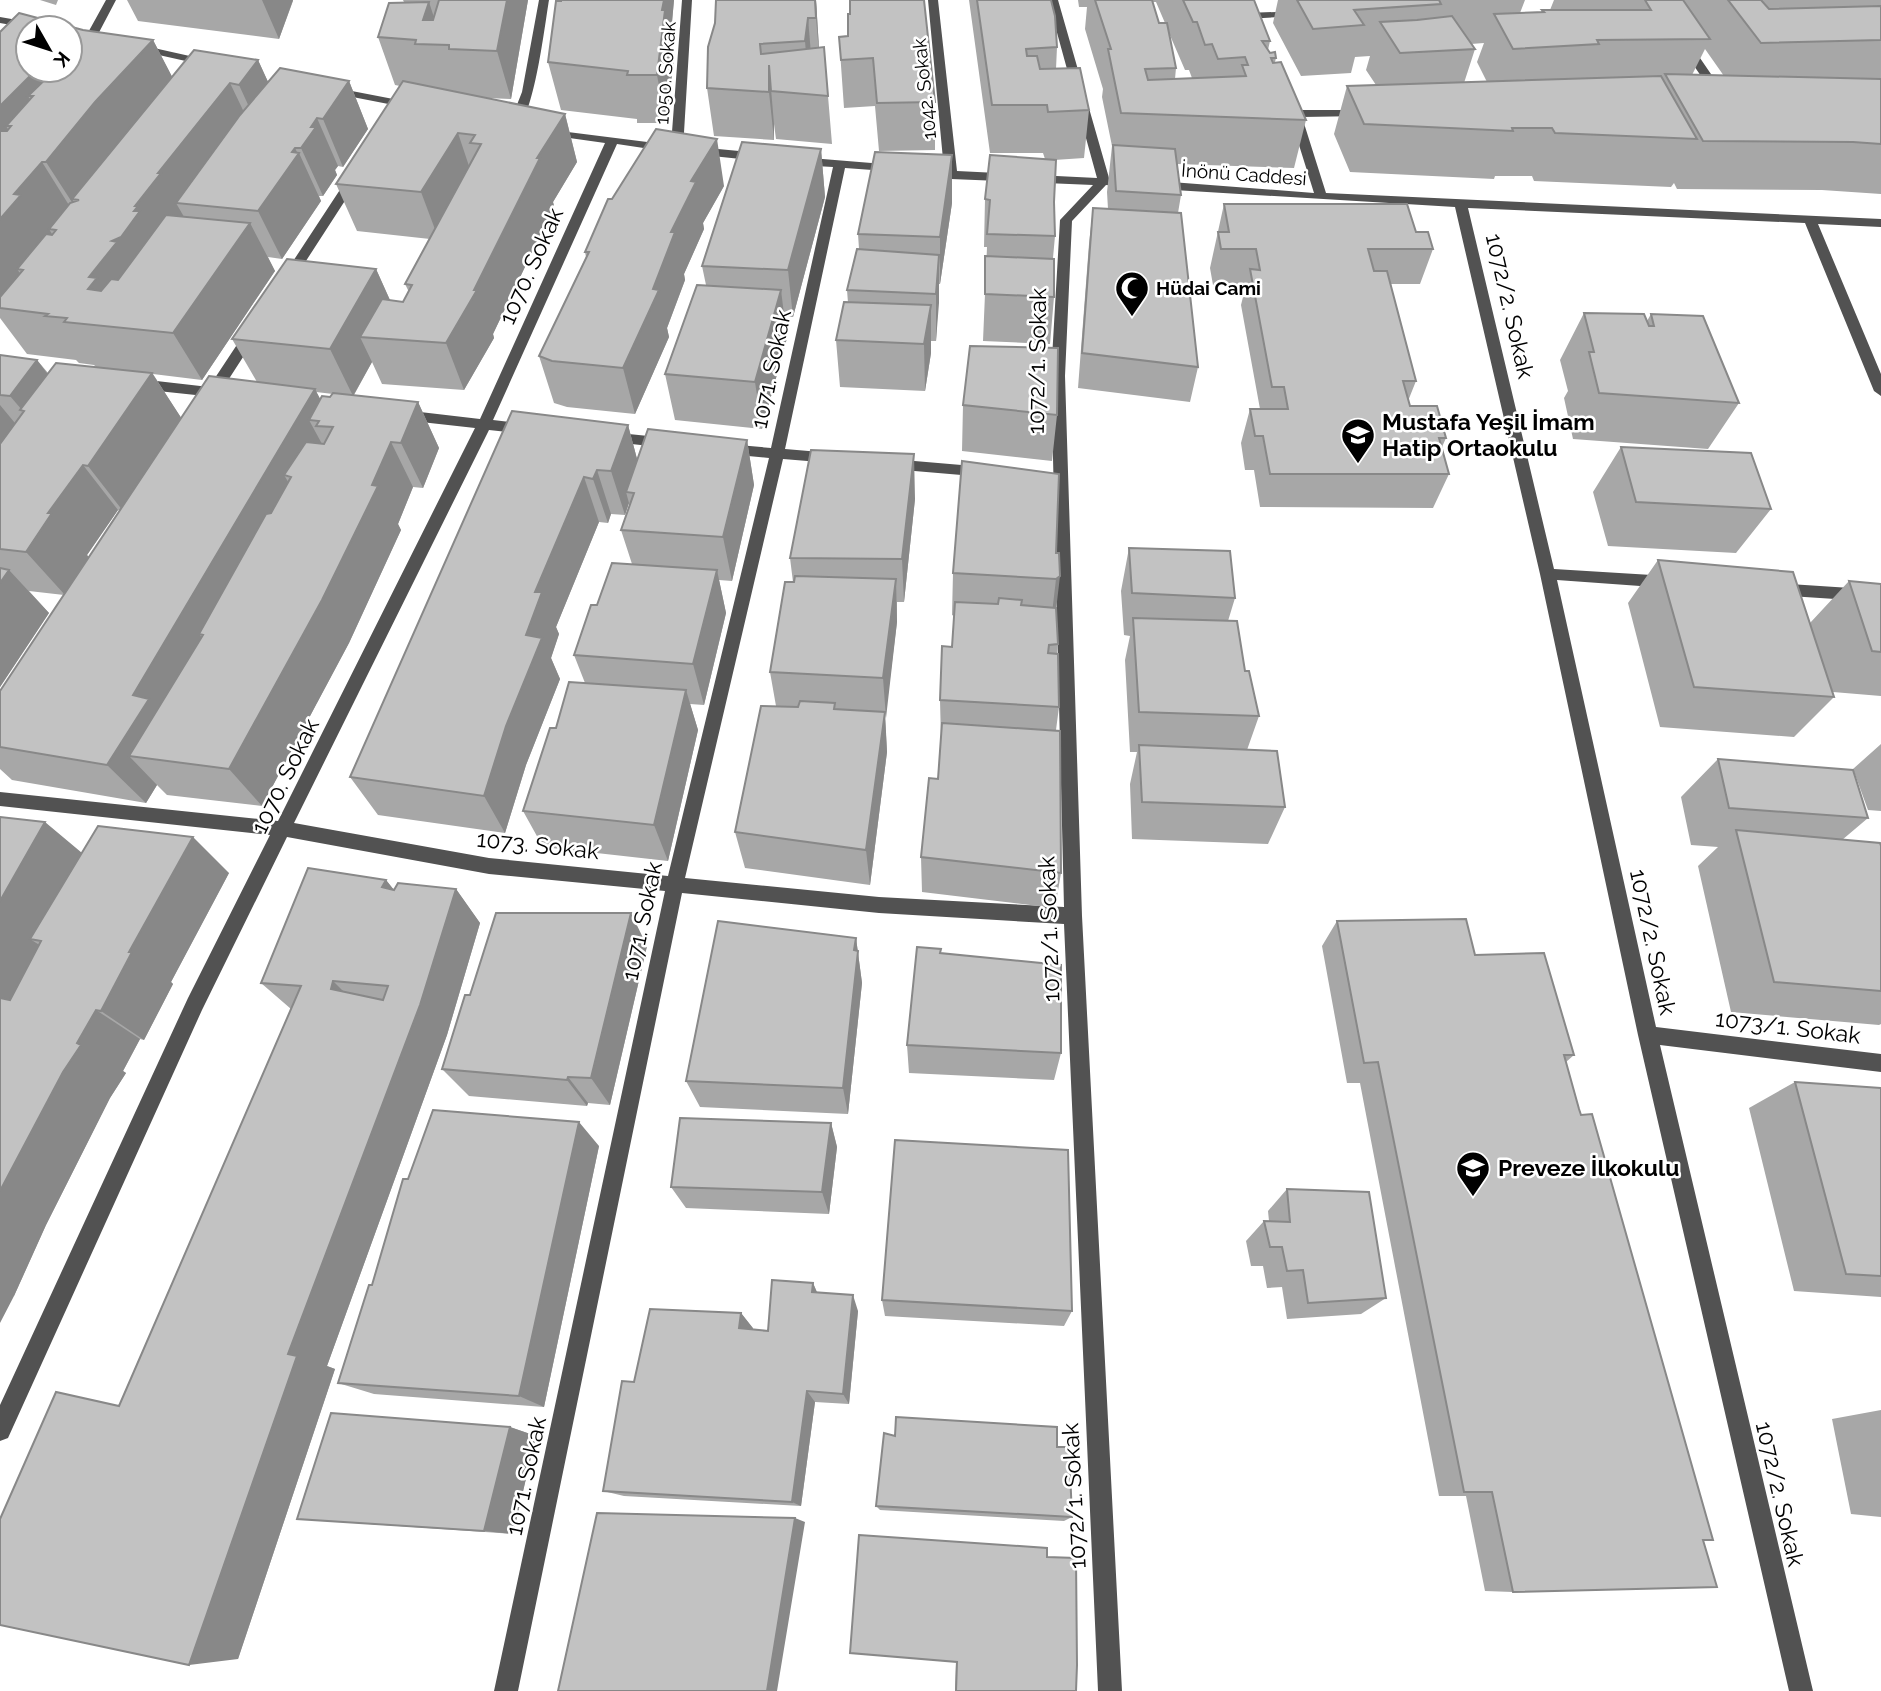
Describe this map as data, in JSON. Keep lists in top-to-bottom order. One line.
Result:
{"streets":{"street":["1050. Sokak","1042. Sokak","İnönü Caddesi","1070. Sokak","1072/2. Sokak","1072/1. Sokak","1071. Sokak","1073. Sokak","1073/1. Sokak"]},"crossings":[["1050. Sokak","İnönü Caddesi"],["1042. Sokak","İnönü Caddesi"],["İnönü Caddesi","1070. Sokak"],["İnönü Caddesi","1072/2. Sokak"],["İnönü Caddesi","1072/1. Sokak"],["İnönü Caddesi","1071. Sokak"],["1070. Sokak","1073. Sokak"],["1072/2. Sokak","1073/1. Sokak"],["1072/1. Sokak","1073. Sokak"],["1071. Sokak","1073. Sokak"]],"places":{"mosque":["Hüdai Cami"],"school or university":["Mustafa Yeşil İmam Hatip Ortaokulu","Preveze İlkokulu"]},"north":"bottom right"}
